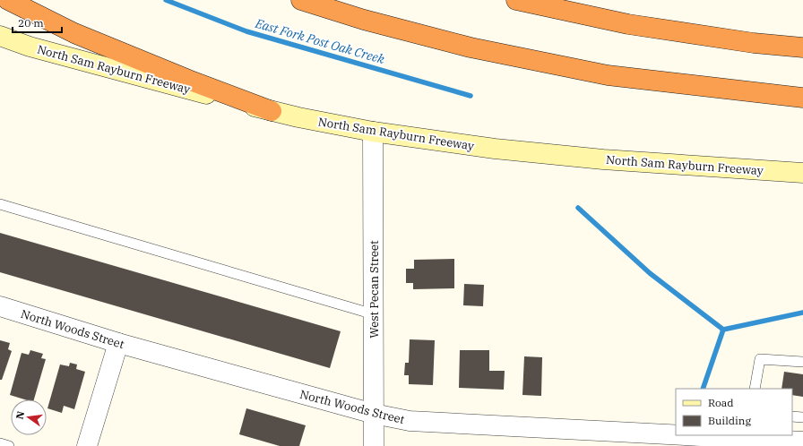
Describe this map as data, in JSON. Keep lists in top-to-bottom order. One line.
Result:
{"streets":{"main road":["North Sam Rayburn Freeway"],"street":["West Pecan Street","North Woods Street"]},"crossings":[["North Sam Rayburn Freeway","West Pecan Street"],["West Pecan Street","North Woods Street"]],"water":["East Fork Post Oak Creek"],"legend":["Road","Building"],"scale_bar":"20 m","north":"left"}
